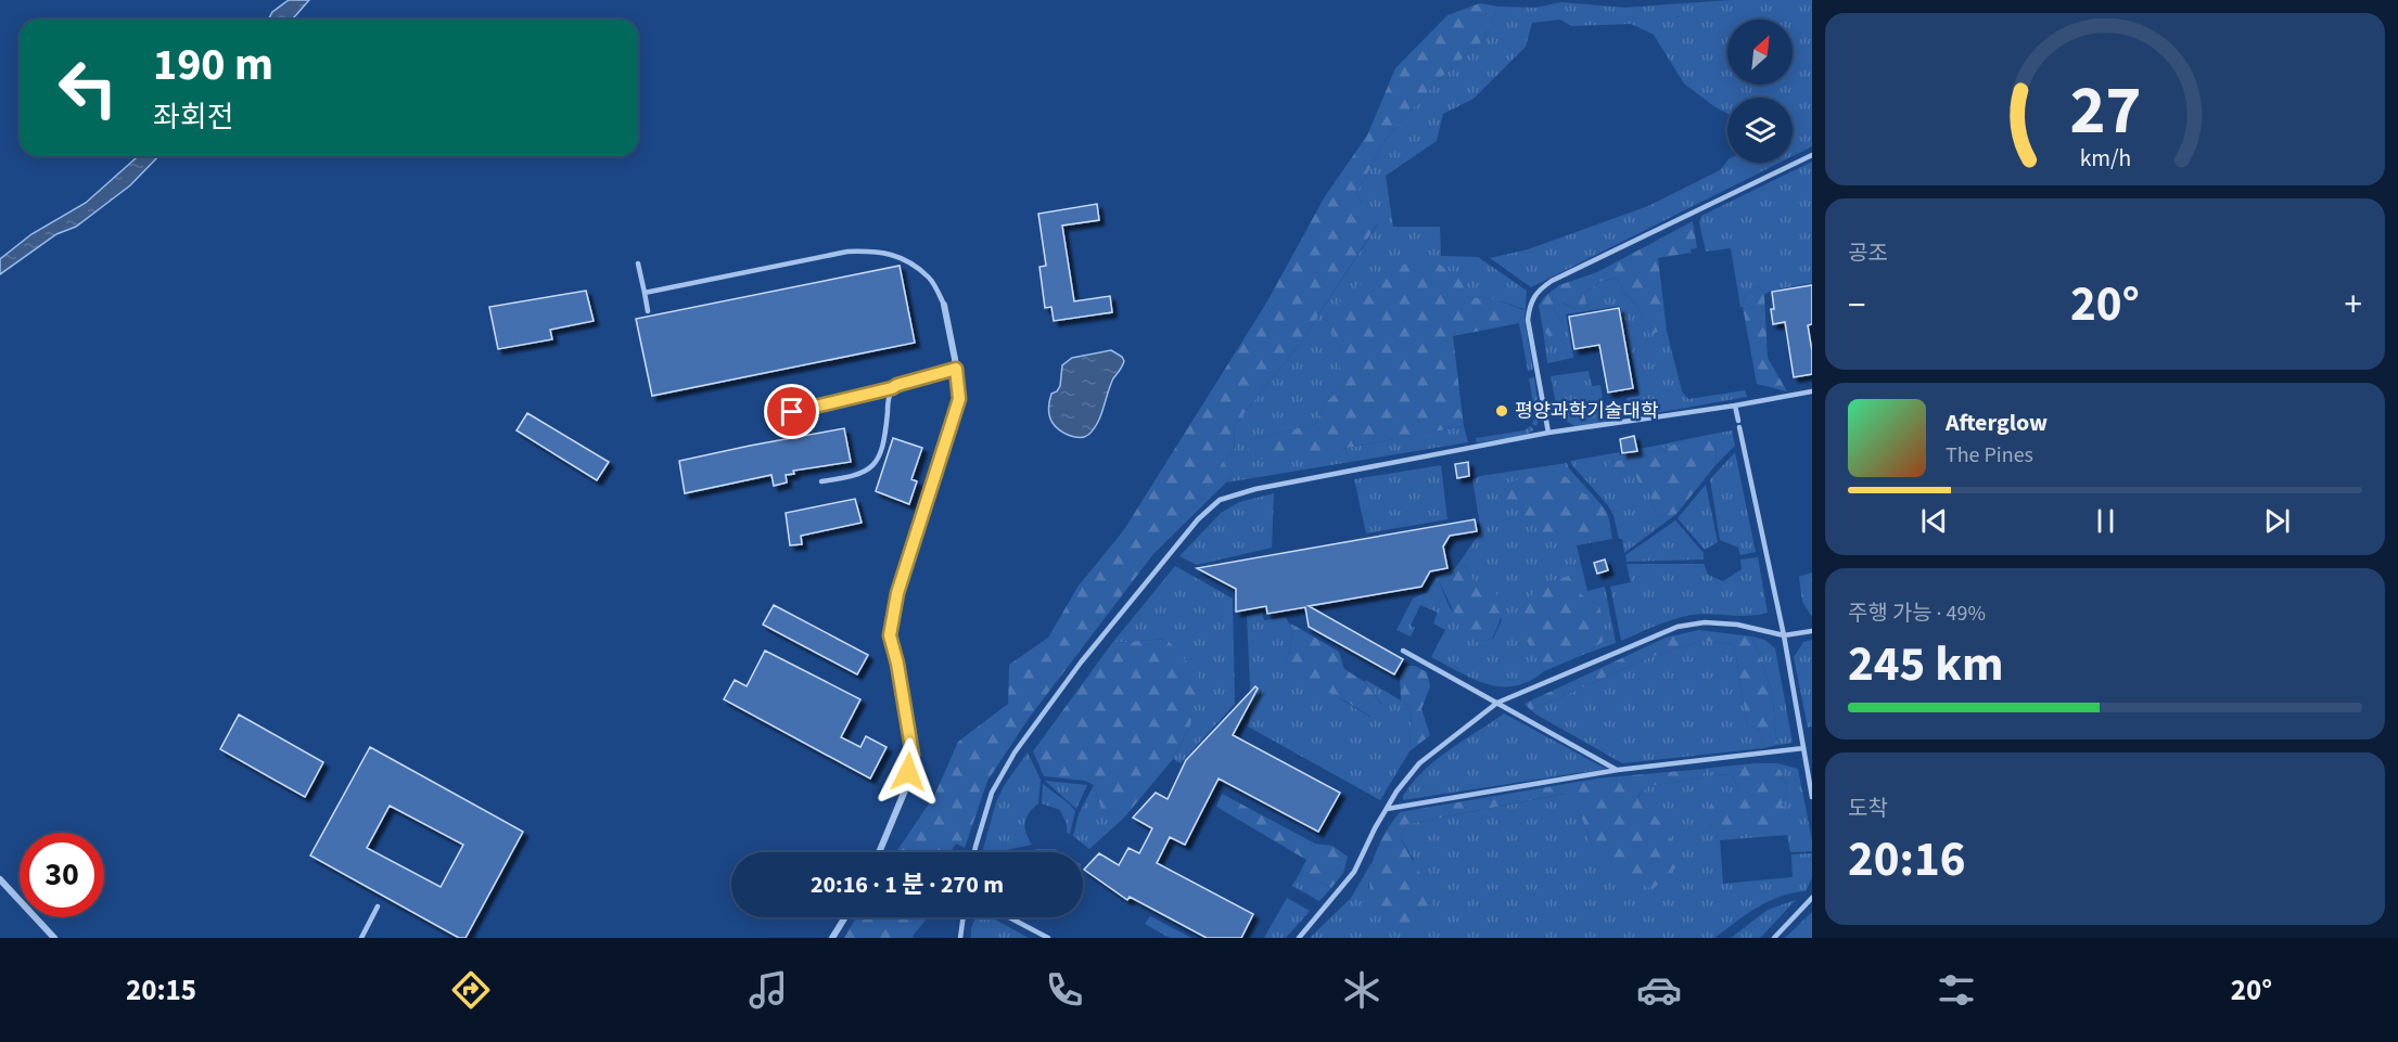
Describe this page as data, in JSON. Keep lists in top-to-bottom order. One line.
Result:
{"places":["평양과학기술대학"],"north":"top right","page":{"turn":["190 m","좌회전"],"tile":["공조",["주행 가능 · 49%","245 km"],["도착","20:16"]],"heat":["−","20°","+"],"song":["Afterglow","The Pines"],"limit":"30","trip":"20:16 · 1 분 · 270 m","tabs":["20:15","20°"],"gauge":["27","km/h"]}}
